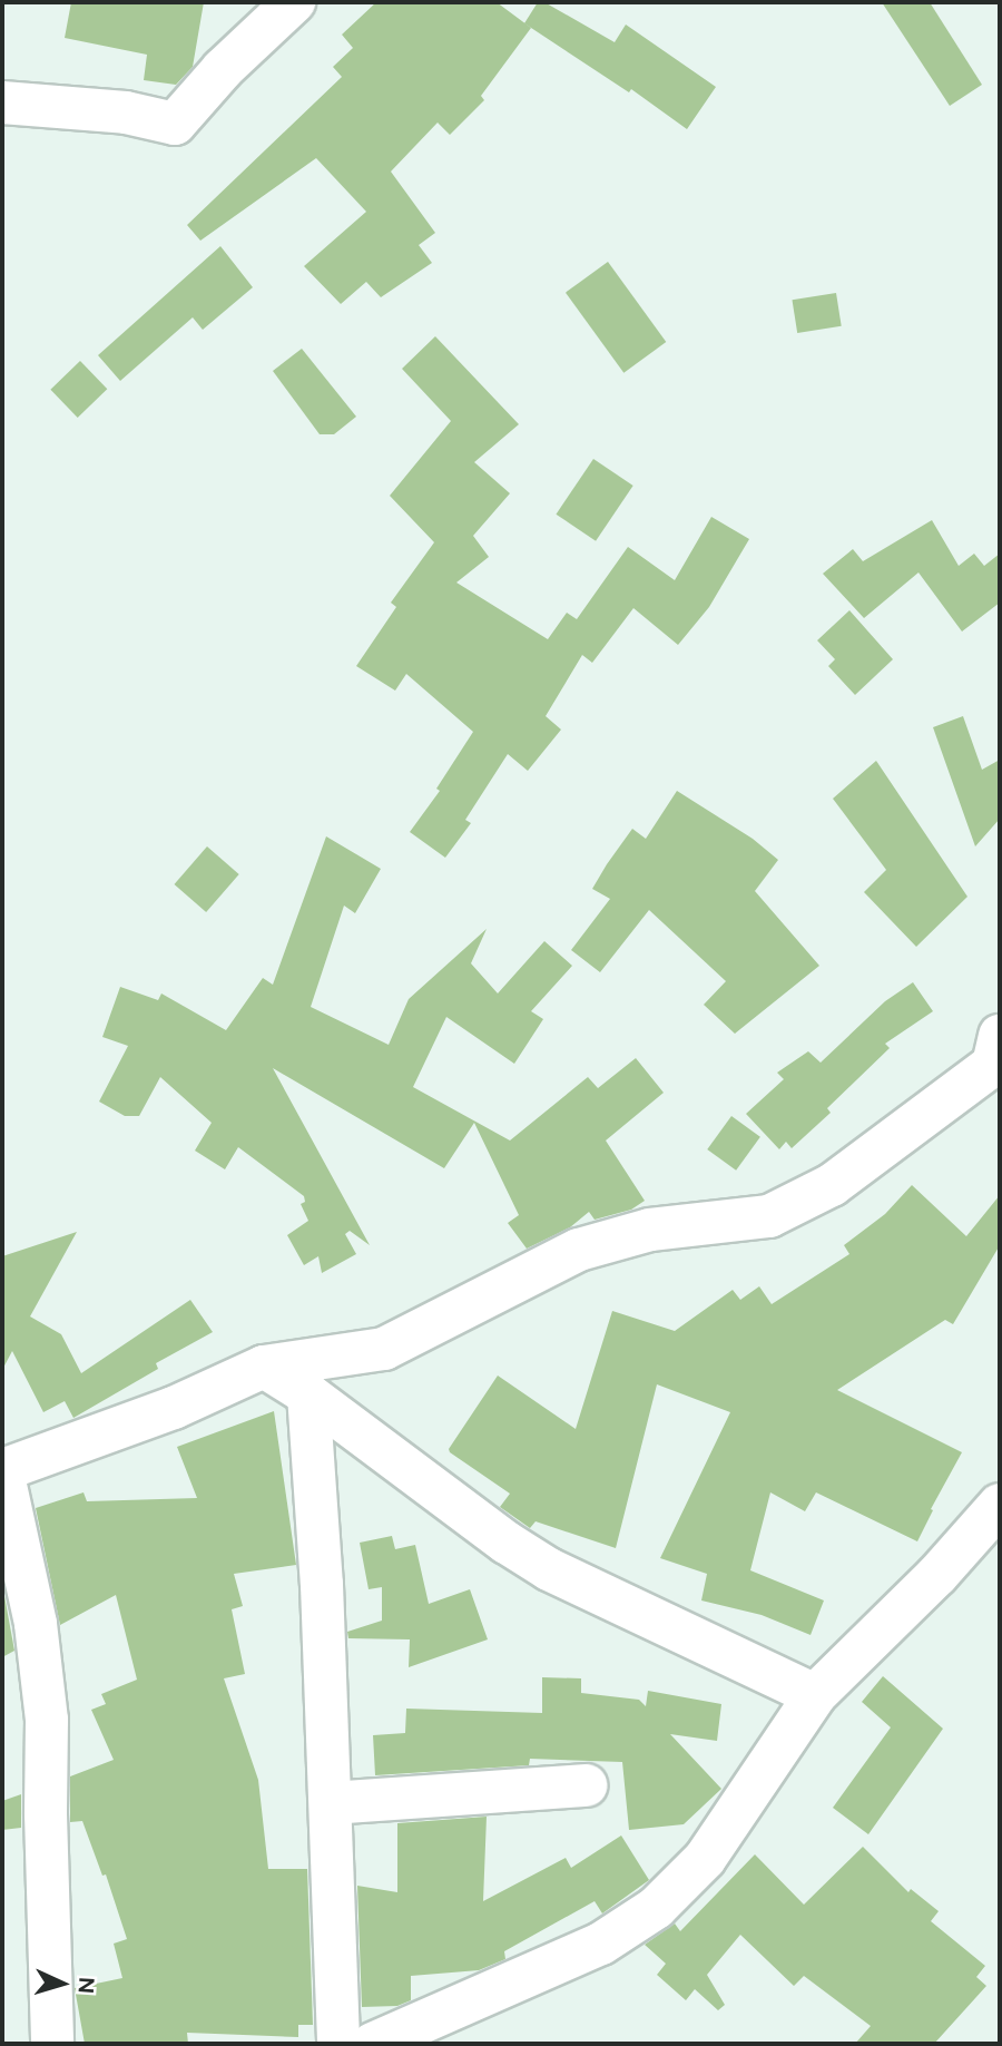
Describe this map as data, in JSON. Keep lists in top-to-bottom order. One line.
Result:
{"north":"right"}
